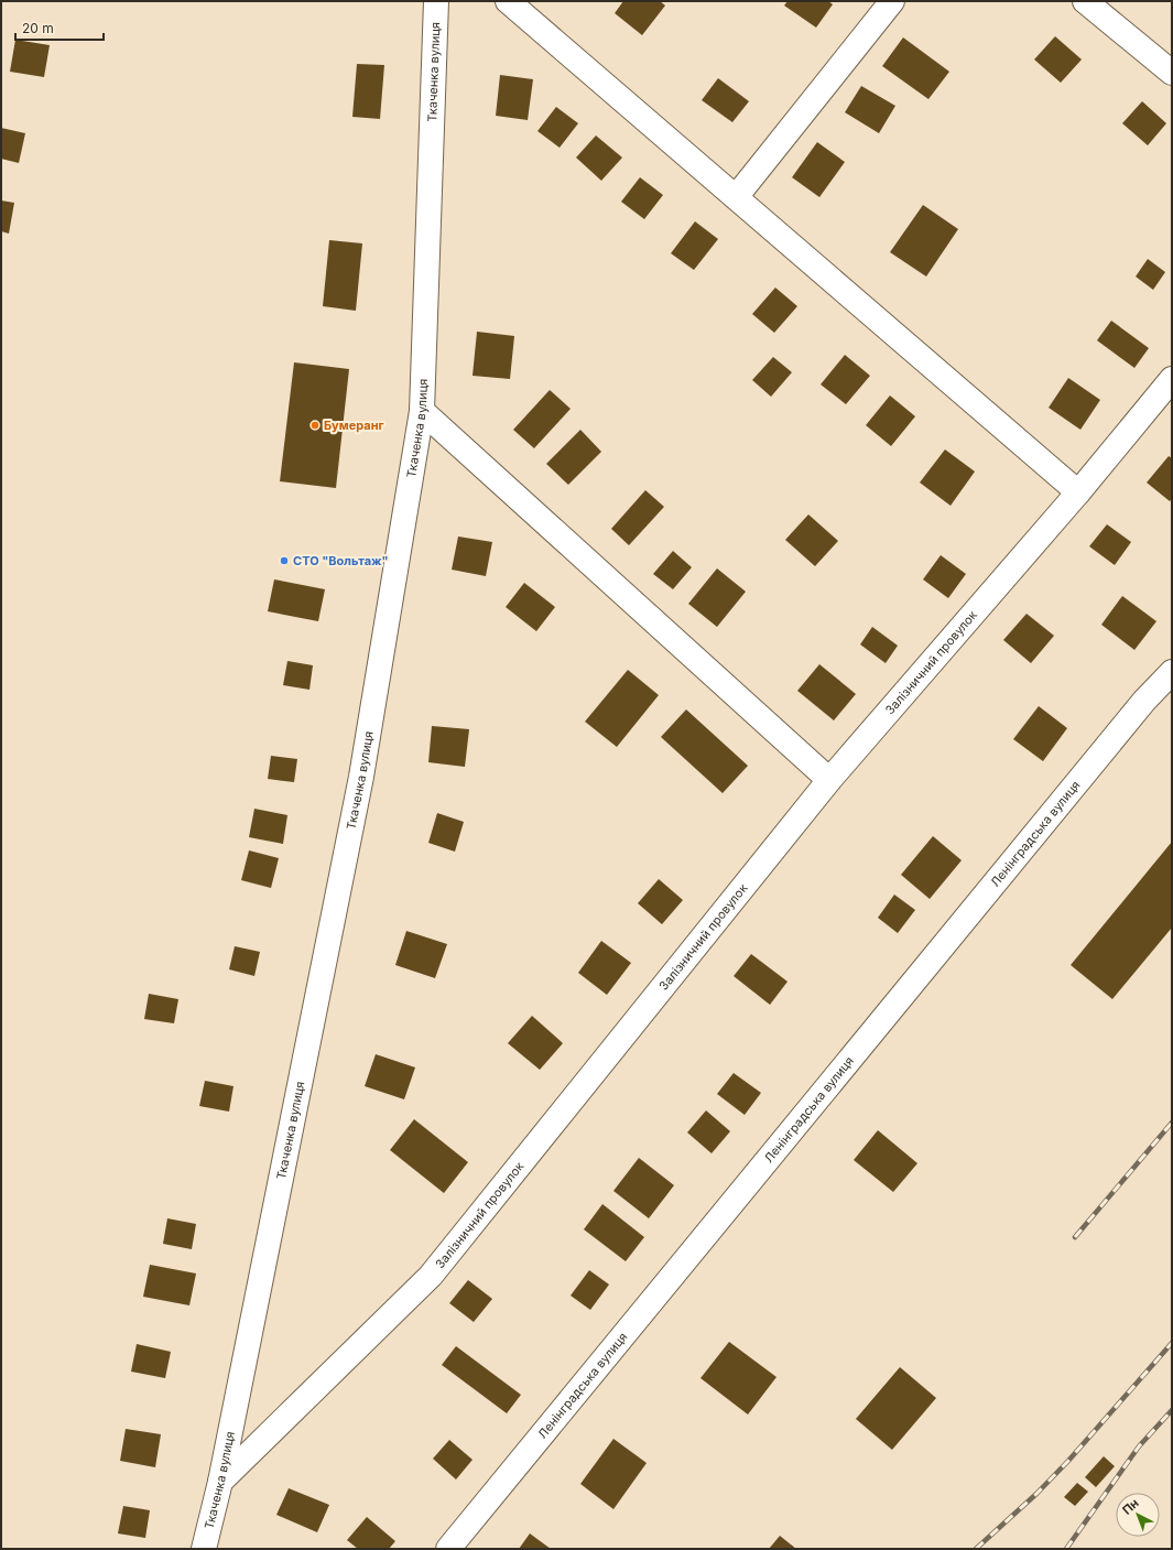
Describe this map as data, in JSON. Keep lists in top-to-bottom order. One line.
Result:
{"streets":{"street":["Ткаченка вулиця","Залізничний провулок","Ленінградська вулиця"]},"crossings":[["Ткаченка вулиця","Залізничний провулок"]],"places":["Бумеранг","СТО \"Вольтаж\""],"scale_bar":"20 m","north":"top left"}
